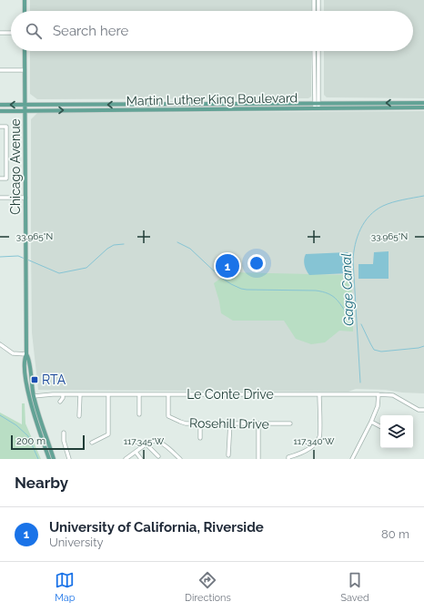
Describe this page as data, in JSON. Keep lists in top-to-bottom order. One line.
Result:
{"streets":{"main road":["Martin Luther King Boulevard","Chicago Avenue"],"street":["Le Conte Drive","Rosehill Drive"]},"crossings":[["Martin Luther King Boulevard","Chicago Avenue"],["Chicago Avenue","Le Conte Drive"],["Le Conte Drive","Rosehill Drive"]],"water":["Gage Canal"],"places":{"transit":["RTA"]},"scale_bar":"200 m","page":{"search":"Search here","pins":"1","scale":"200 m","heading":"Nearby","list":[{"mark":"1","name":"University of California, Riverside","note":"University","value":"80 m"}],"nav":["Map","Directions","Saved"]},"coordinates":["33.965°N","117.345°W","117.340°W"]}
